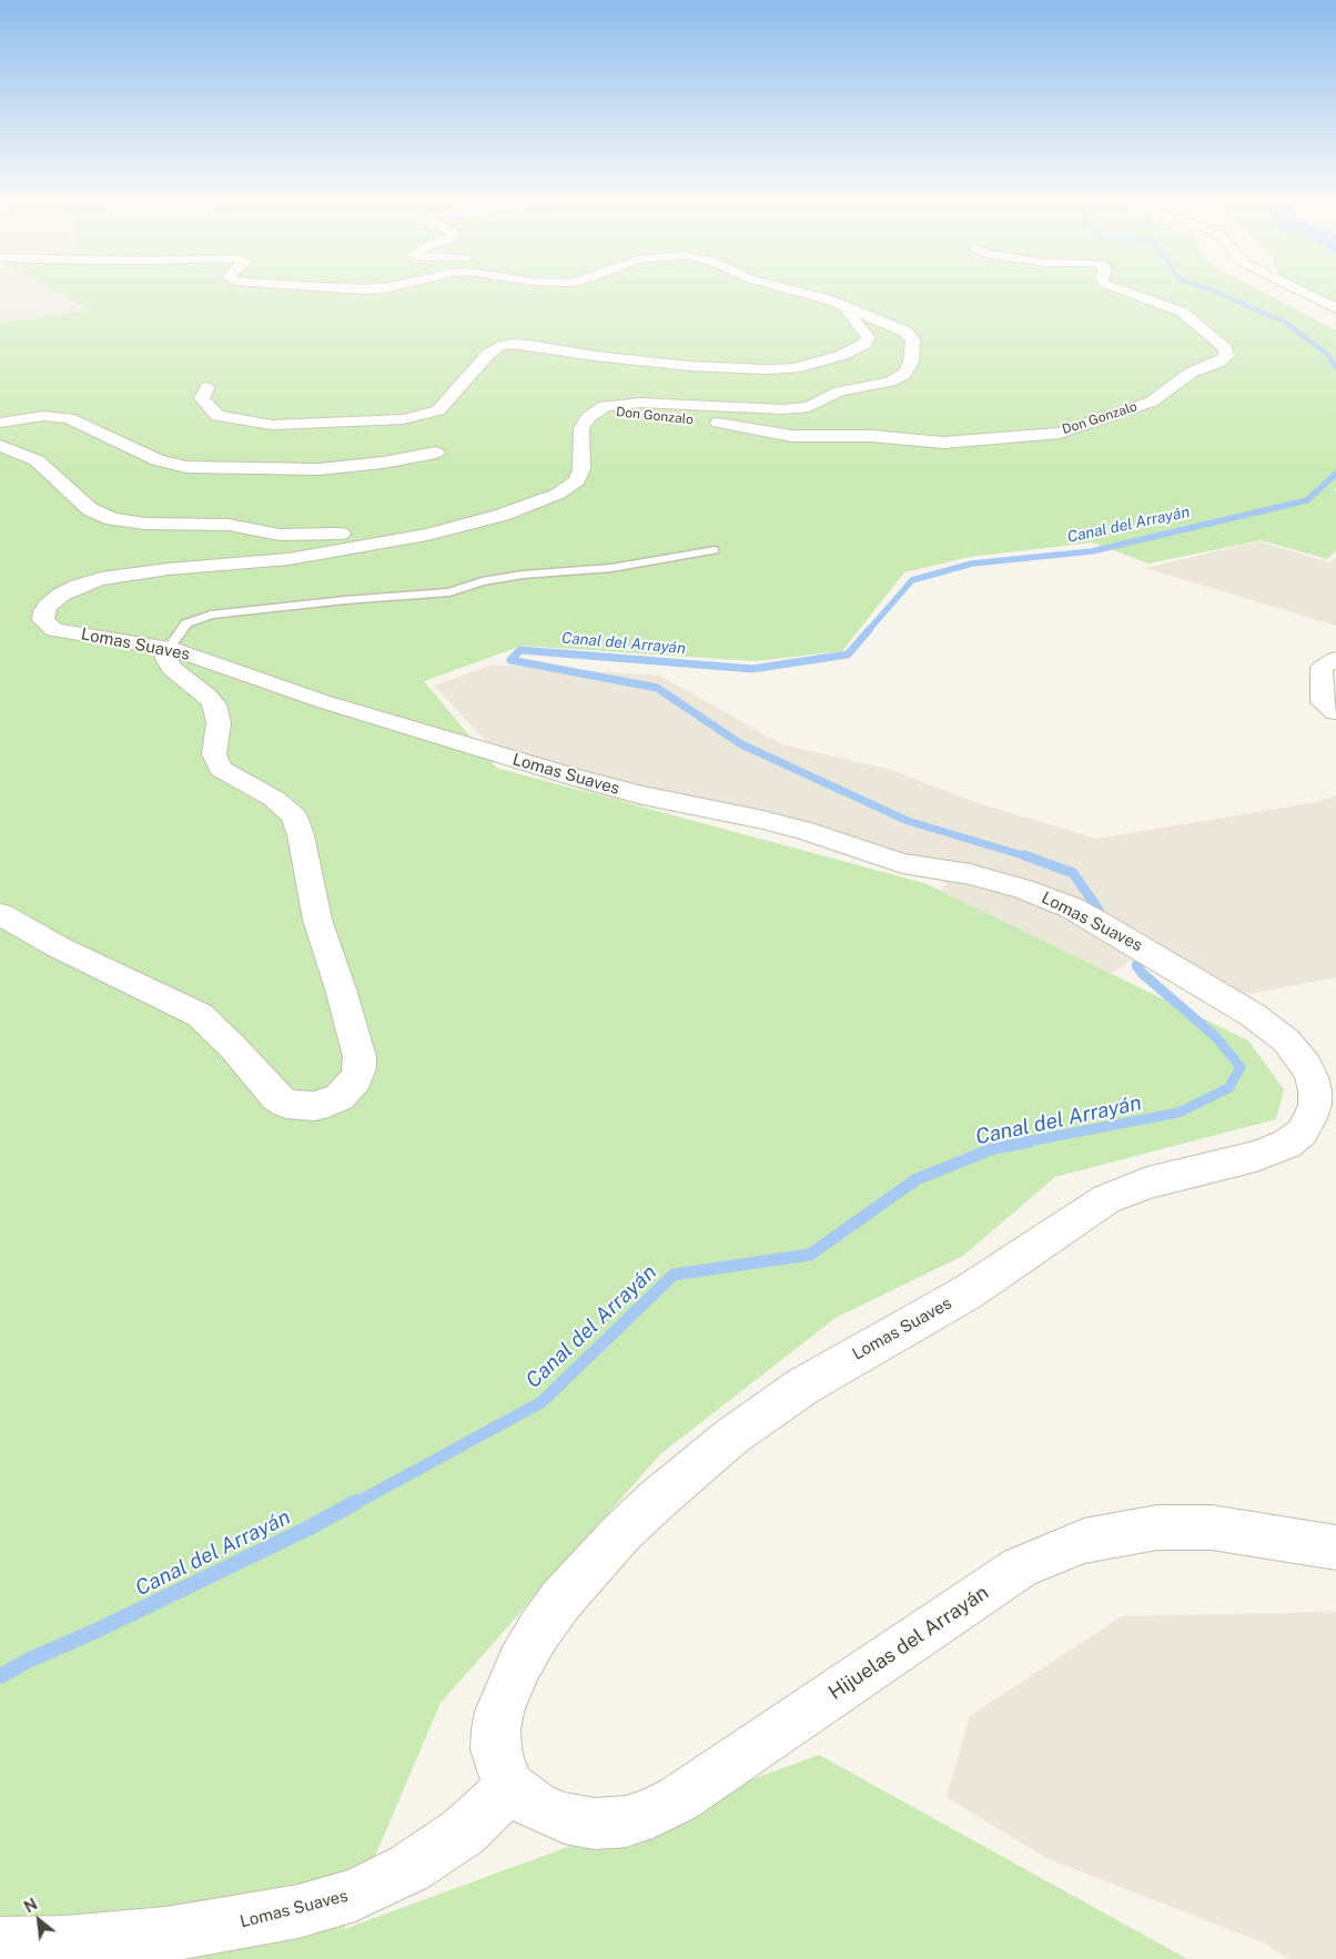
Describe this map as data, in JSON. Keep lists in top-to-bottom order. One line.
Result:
{"streets":{"street":["Don Gonzalo","Lomas Suaves","Hijuelas del Arrayán"]},"crossings":[["Don Gonzalo","Lomas Suaves"],["Lomas Suaves","Hijuelas del Arrayán"]],"water":["Canal del Arrayán"],"north":"top left"}
